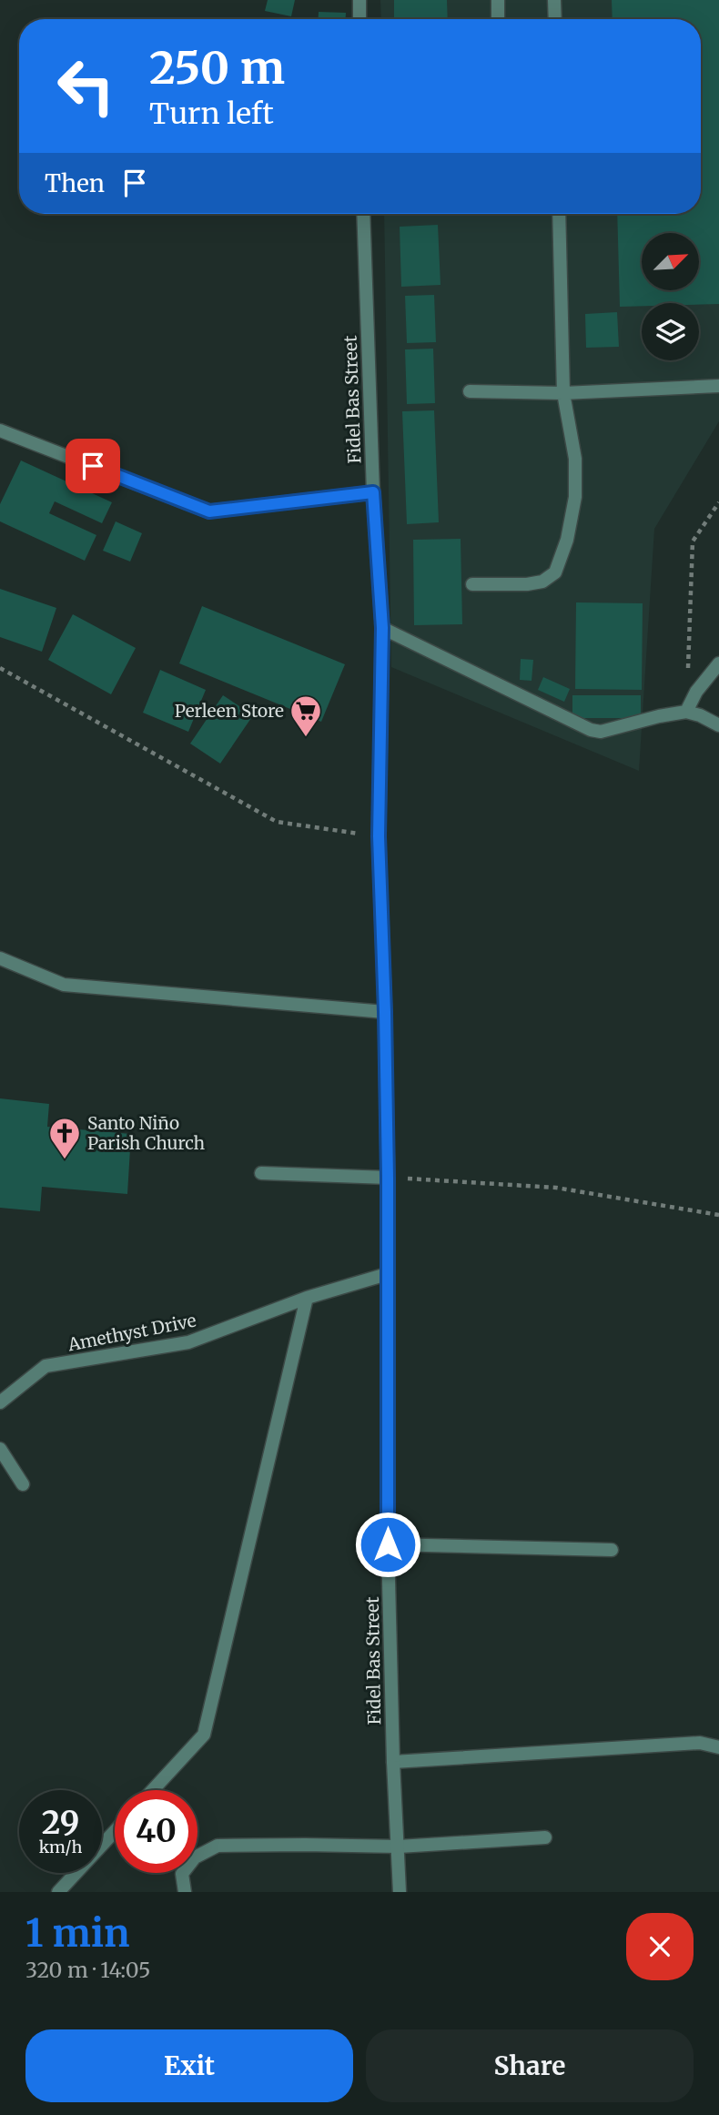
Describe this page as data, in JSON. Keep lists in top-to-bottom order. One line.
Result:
{"streets":{"street":["Fidel Bas Street","Amethyst Drive"]},"crossings":[["Fidel Bas Street","Amethyst Drive"]],"places":{"supermarket":["Perleen Store"],"church":["Santo Niño Parish Church"]},"north":"top right","page":{"turn":["250 m","Turn left"],"then":"Then","speed":"29 km/h","limit":"40","heading":["1 min","320 m · 14:05"],"buttons":["Exit","Share"]}}
